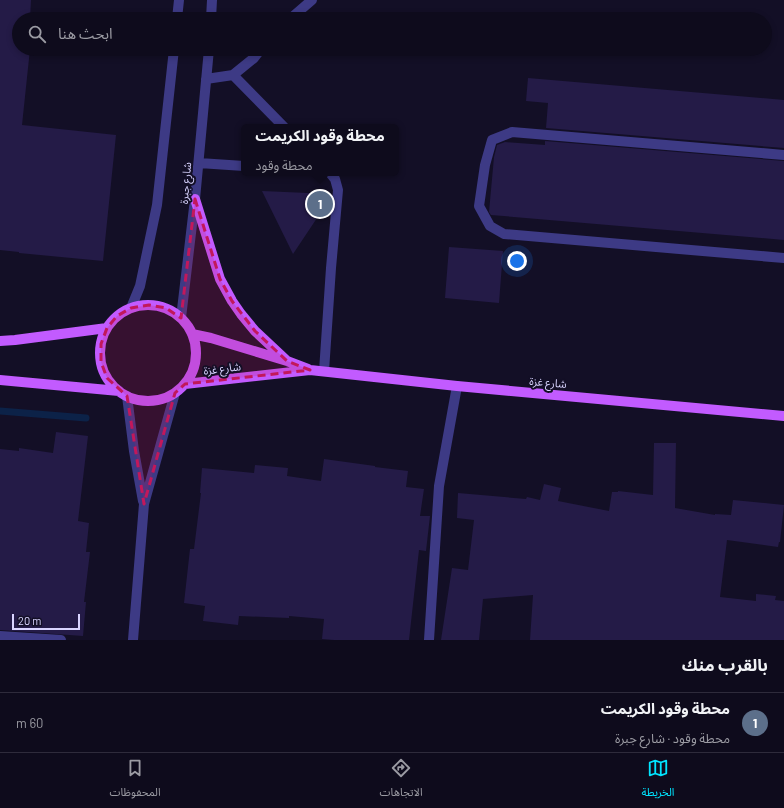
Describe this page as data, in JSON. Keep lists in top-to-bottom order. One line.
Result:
{"streets":{"main road":["شارع غزة"],"street":["شارع جبرة"]},"crossings":[["شارع جبرة","شارع غزة"]],"scale_bar":"20 m","page":{"search":"ابحث هنا","popup":["محطة وقود الكريمت","محطة وقود"],"pins":"1","scale":"20 m","heading":"بالقرب منك","list":[{"mark":"1","name":"محطة وقود الكريمت","note":"محطة وقود · شارع جبرة","value":"60 m"}],"nav":["الخريطة","الاتجاهات","المحفوظات"]}}
